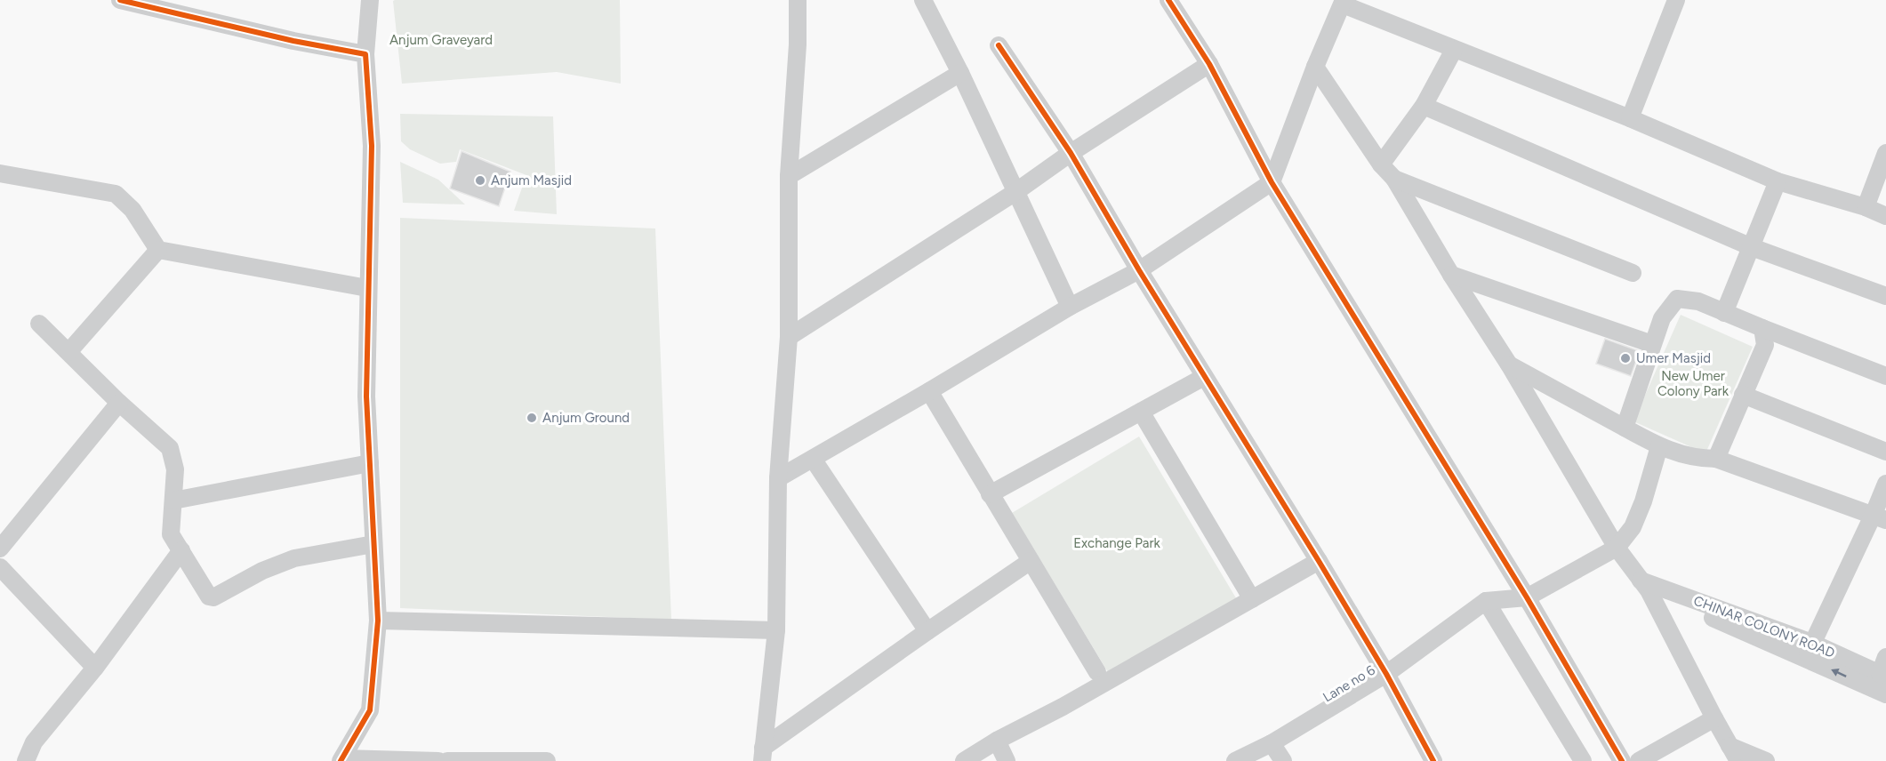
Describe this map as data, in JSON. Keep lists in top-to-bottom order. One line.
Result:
{"streets":{"street":["CHINAR COLONY ROAD","Lane no 6"]},"parks":["Anjum Graveyard","New Umer Colony Park","Exchange Park"],"places":["Anjum Masjid","Umer Masjid","Anjum Ground"]}
